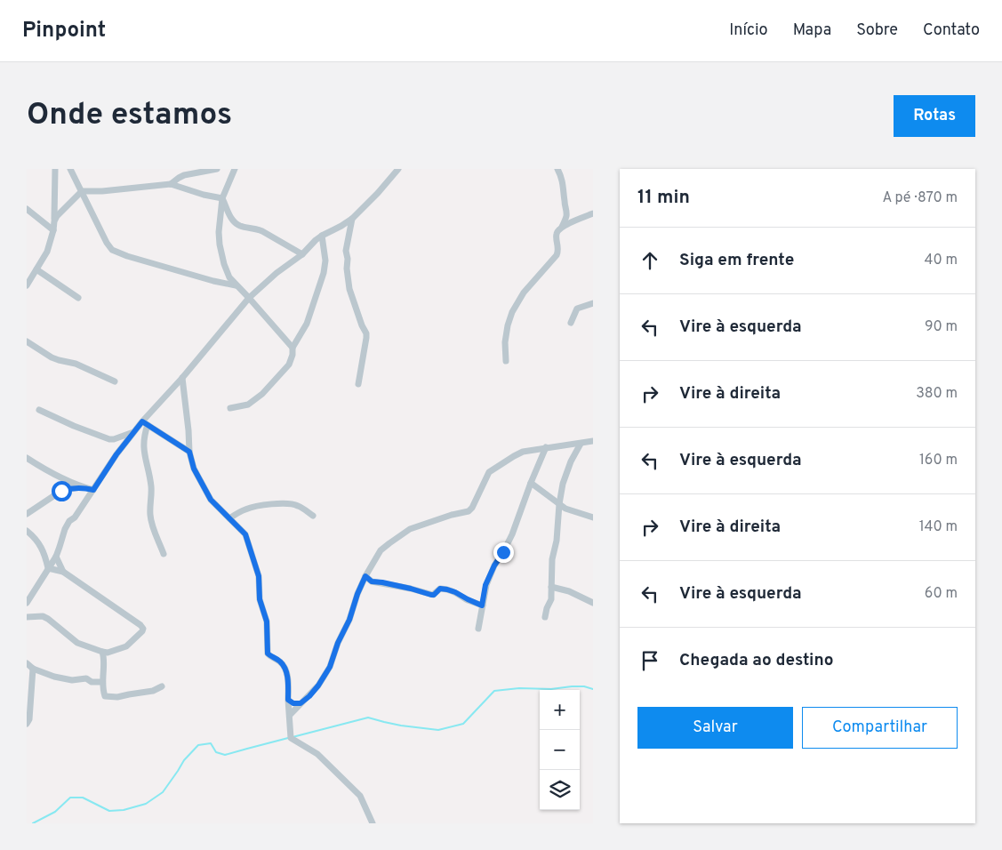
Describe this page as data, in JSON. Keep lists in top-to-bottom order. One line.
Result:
{"page":{"header":"Pinpoint","nav":["Início","Mapa","Sobre","Contato"],"buttons":["Rotas",["Salvar","Compartilhar"]],"title":"Onde estamos","heading":["11 min","A pé · 870 m"],"list":[["Siga em frente","40 m"],["Vire à esquerda","90 m"],["Vire à direita","380 m"],["Vire à esquerda","160 m"],["Vire à direita","140 m"],["Vire à esquerda","60 m"],"Chegada ao destino"],"map_buttons":["+","−"]}}
